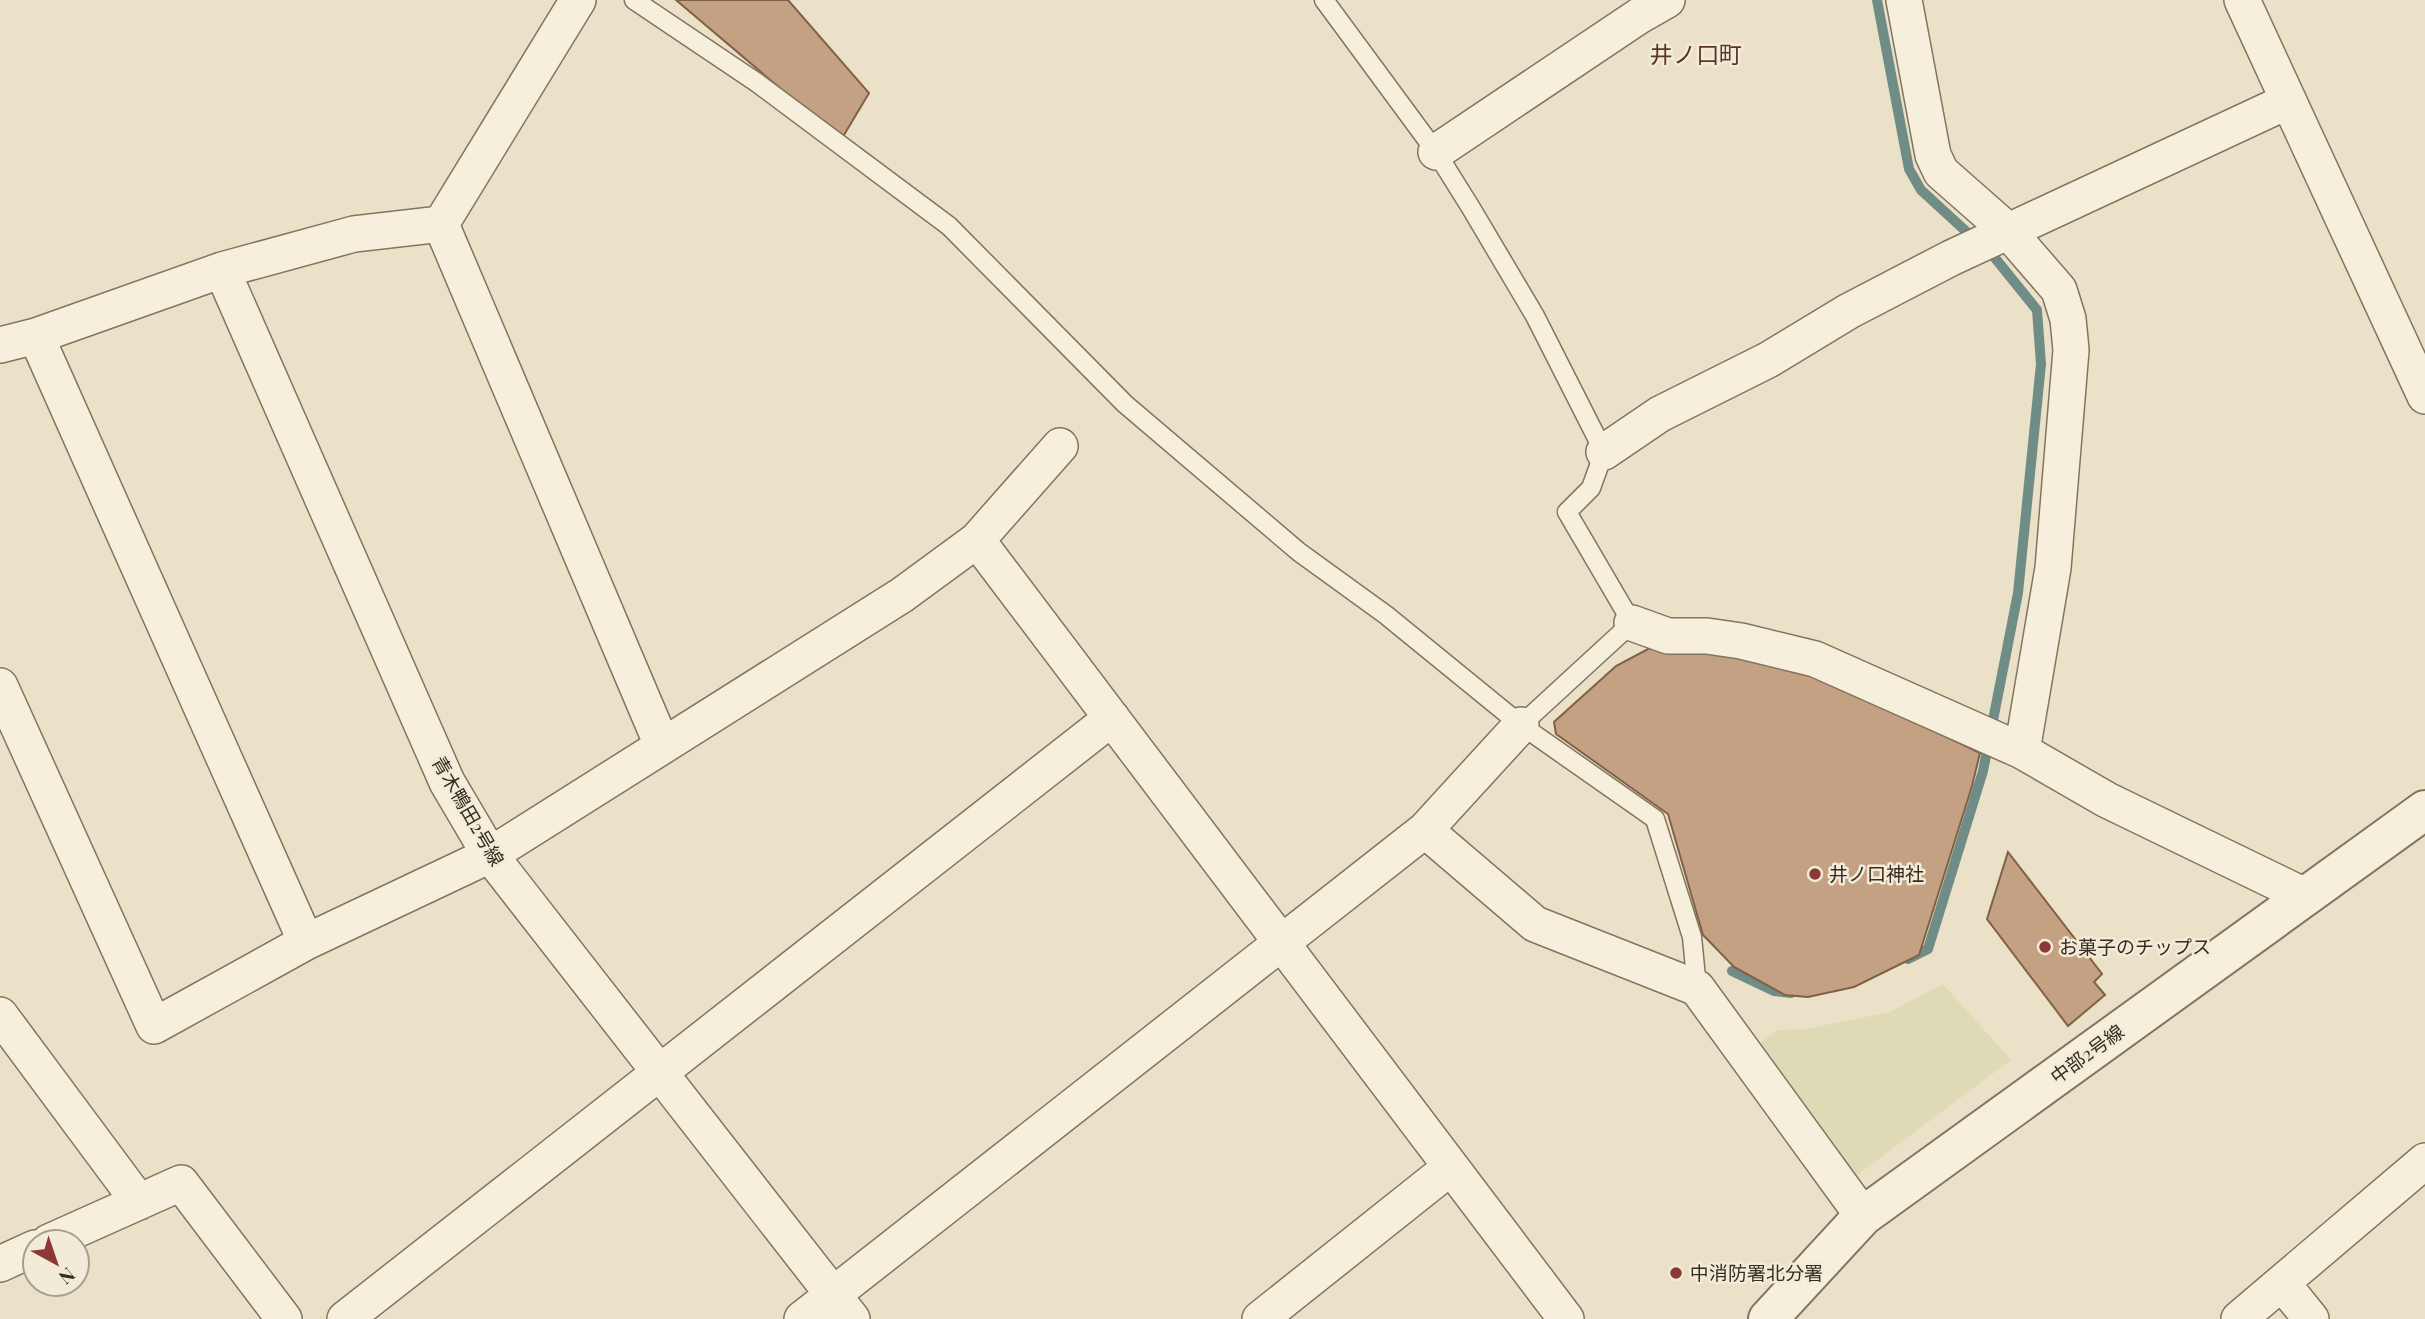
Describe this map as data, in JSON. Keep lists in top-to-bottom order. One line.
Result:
{"streets":{"street":["青木鴨田2号線","中部2号線"]},"districts":["井ノ口町"],"places":["井ノ口神社","お菓子のチップス","中消防署北分署"],"north":"bottom right"}
